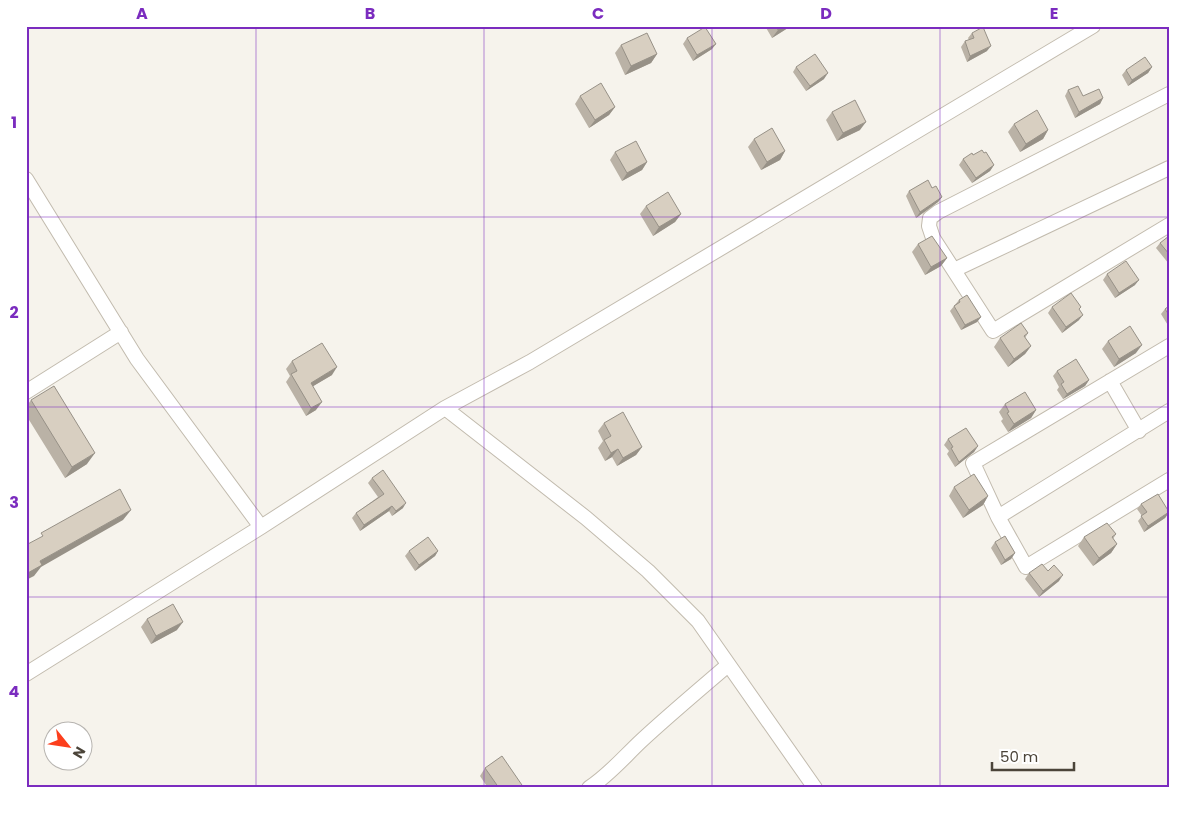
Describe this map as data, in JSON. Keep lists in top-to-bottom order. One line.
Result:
{"scale_bar":"50 m","north":"bottom right","grid":{"columns":["A","B","C","D","E"],"rows":["1","2","3","4"]}}
